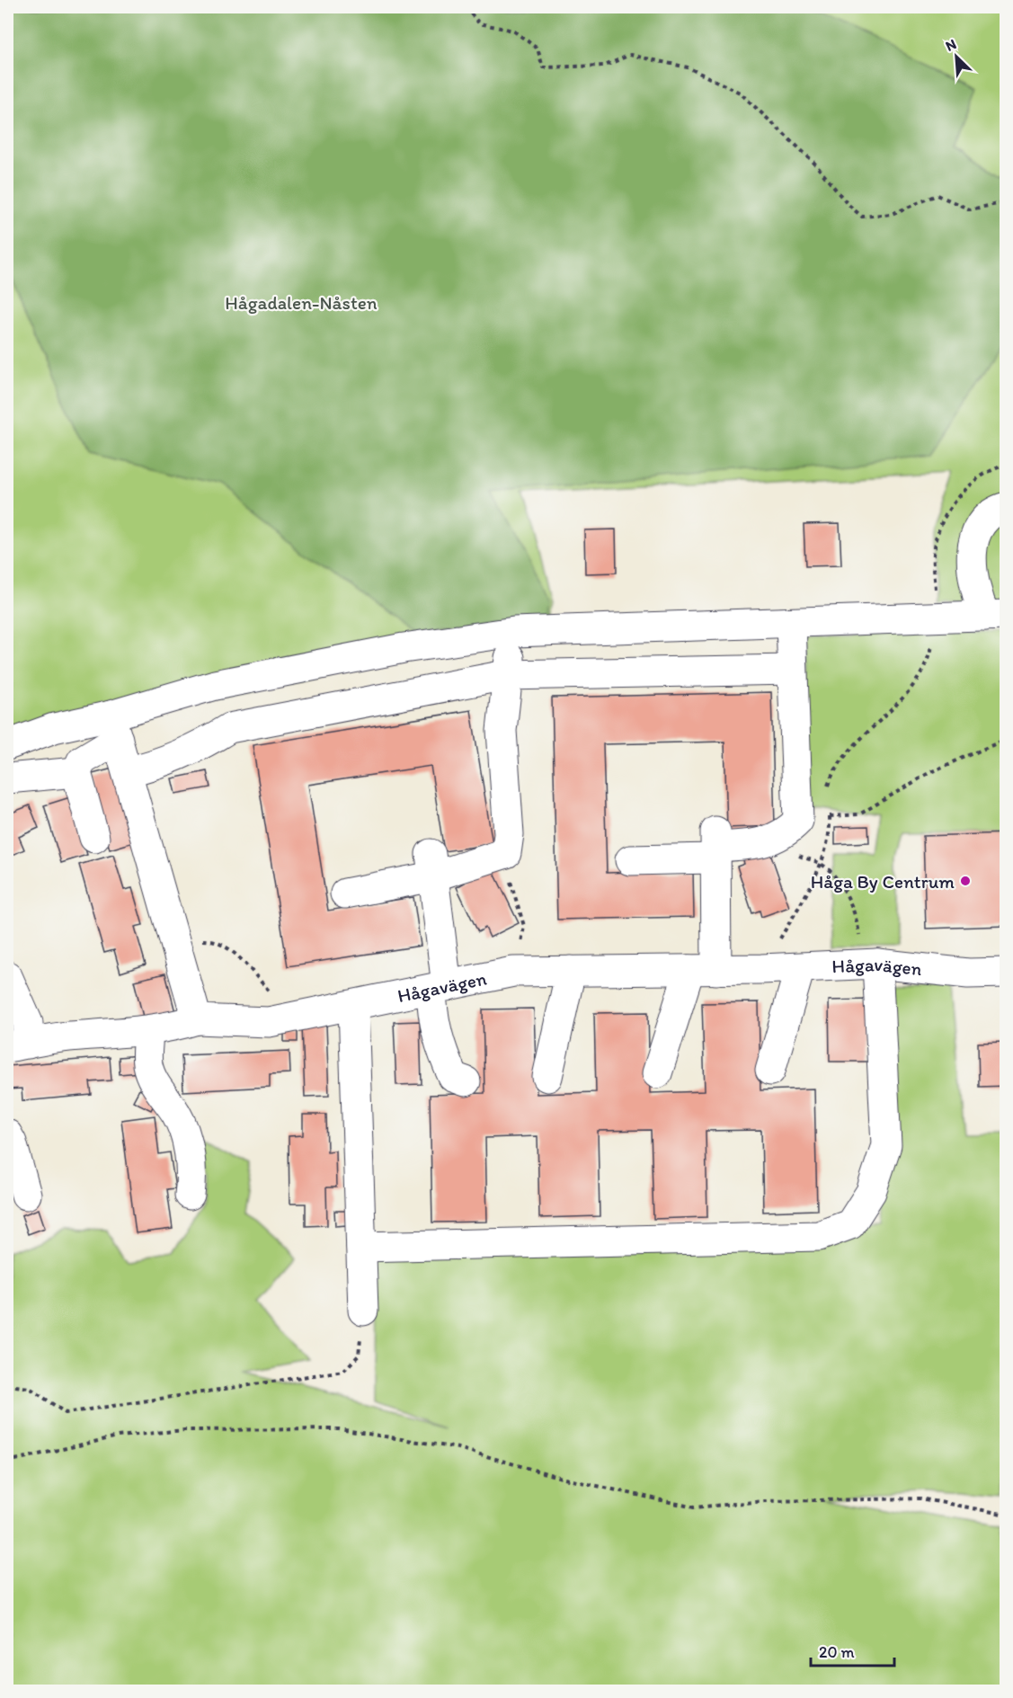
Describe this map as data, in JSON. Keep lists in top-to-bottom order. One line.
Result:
{"streets":{"street":["Hågavägen"]},"parks":["Hågadalen-Nåsten"],"places":["Håga By Centrum"],"scale_bar":"20 m","north":"top left"}
